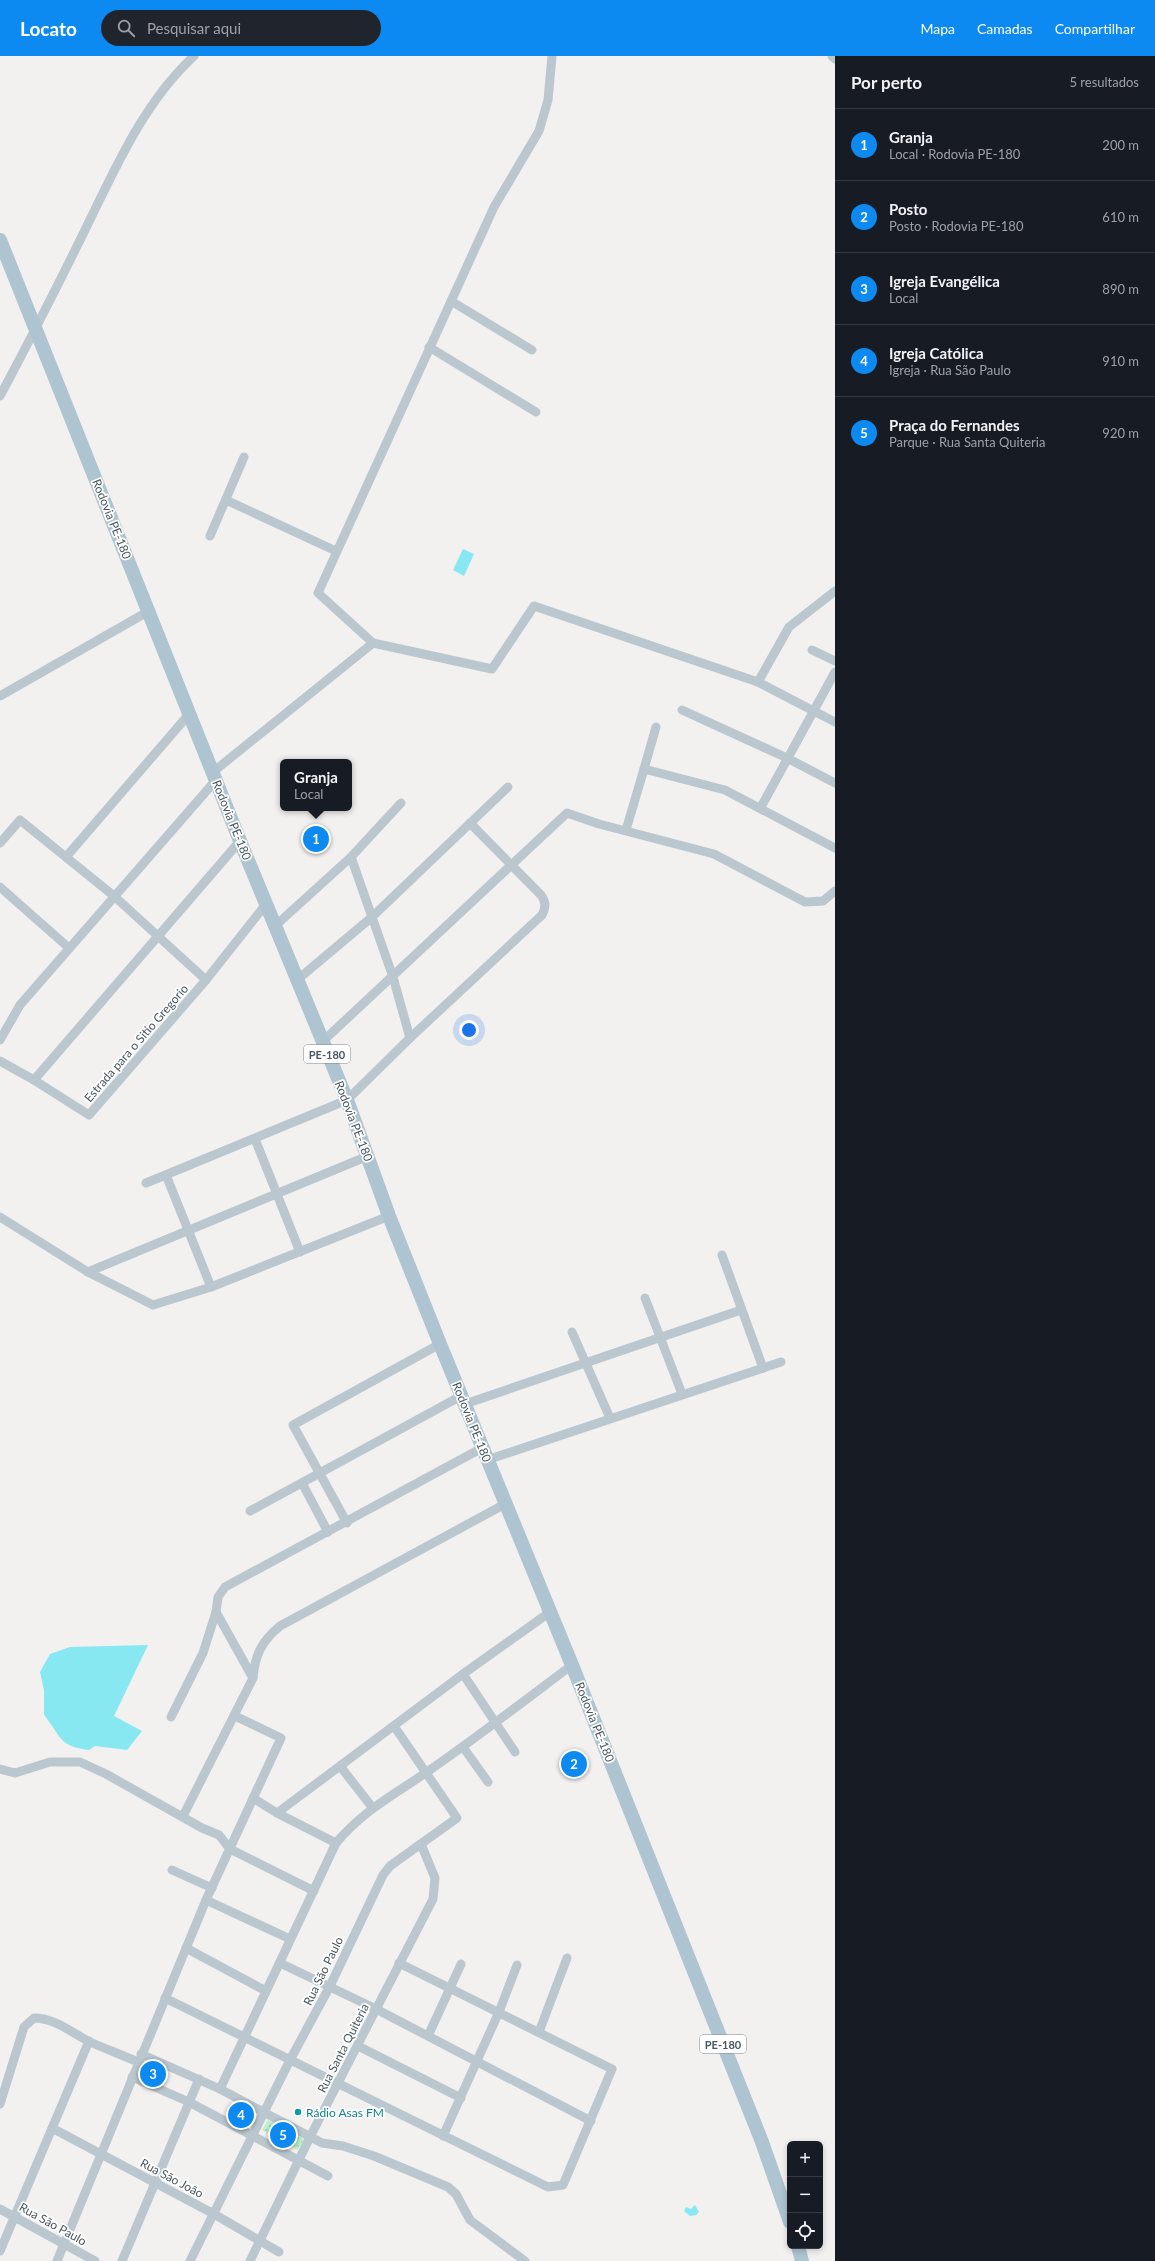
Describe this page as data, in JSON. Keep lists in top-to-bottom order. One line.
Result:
{"streets":{"main road":["Rodovia PE-180","PE-180"],"street":["Estrada para o Sitio Gregorio","Rua São Paulo","Rua Santa Quiteria","Rua São João"]},"crossings":[["Rodovia PE-180","Estrada para o Sitio Gregorio"],["Rua São Paulo","Rua Santa Quiteria"],["Rua São Paulo","Rua São João"],["Rua Santa Quiteria","Rua São João"]],"places":["Rádio Asas FM"],"page":{"header":"Locato","search":"Pesquisar aqui","nav":["Mapa","Camadas","Compartilhar"],"heading":["Por perto","5 resultados"],"list":[{"mark":"1","name":"Granja","note":"Local · Rodovia PE-180","value":"200 m"},{"mark":"2","name":"Posto","note":"Posto · Rodovia PE-180","value":"610 m"},{"mark":"3","name":"Igreja Evangélica","note":"Local","value":"890 m"},{"mark":"4","name":"Igreja Católica","note":"Igreja · Rua São Paulo","value":"910 m"},{"mark":"5","name":"Praça do Fernandes","note":"Parque · Rua Santa Quiteria","value":"920 m"}],"popup":["Granja","Local"],"pins":["1","2","3","4","5"],"map_buttons":["+","−"]}}
